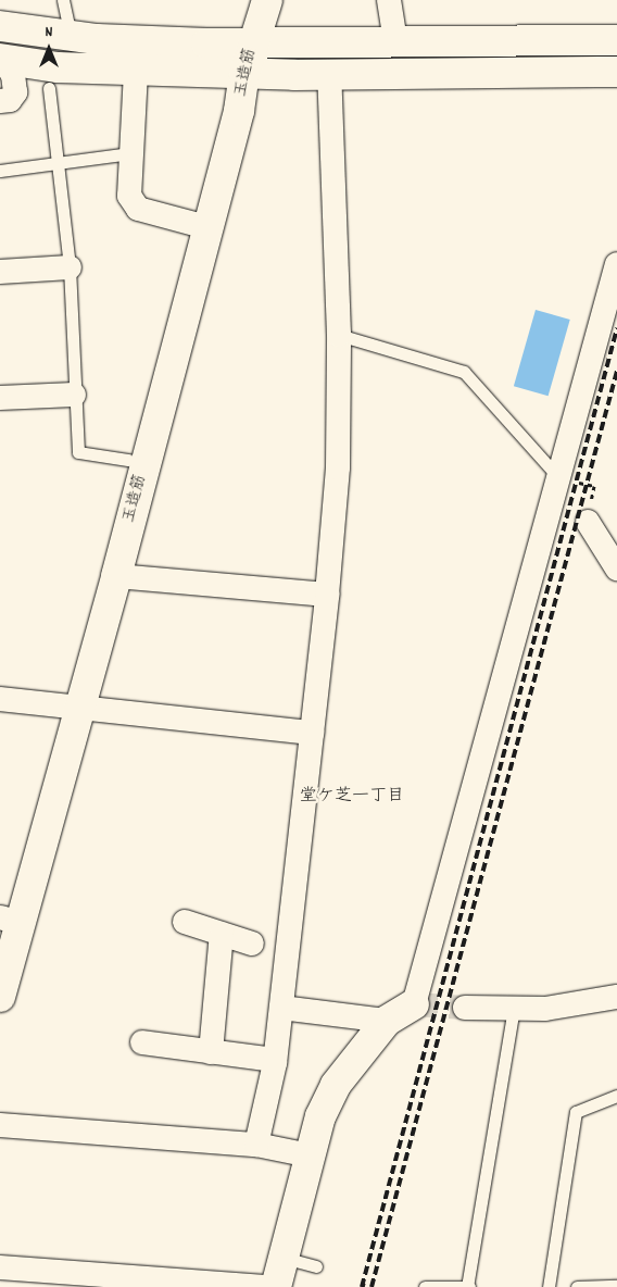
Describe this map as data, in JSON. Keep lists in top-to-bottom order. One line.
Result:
{"streets":{"street":["玉造筋"]},"districts":["堂ケ芝一丁目"],"north":"top"}
